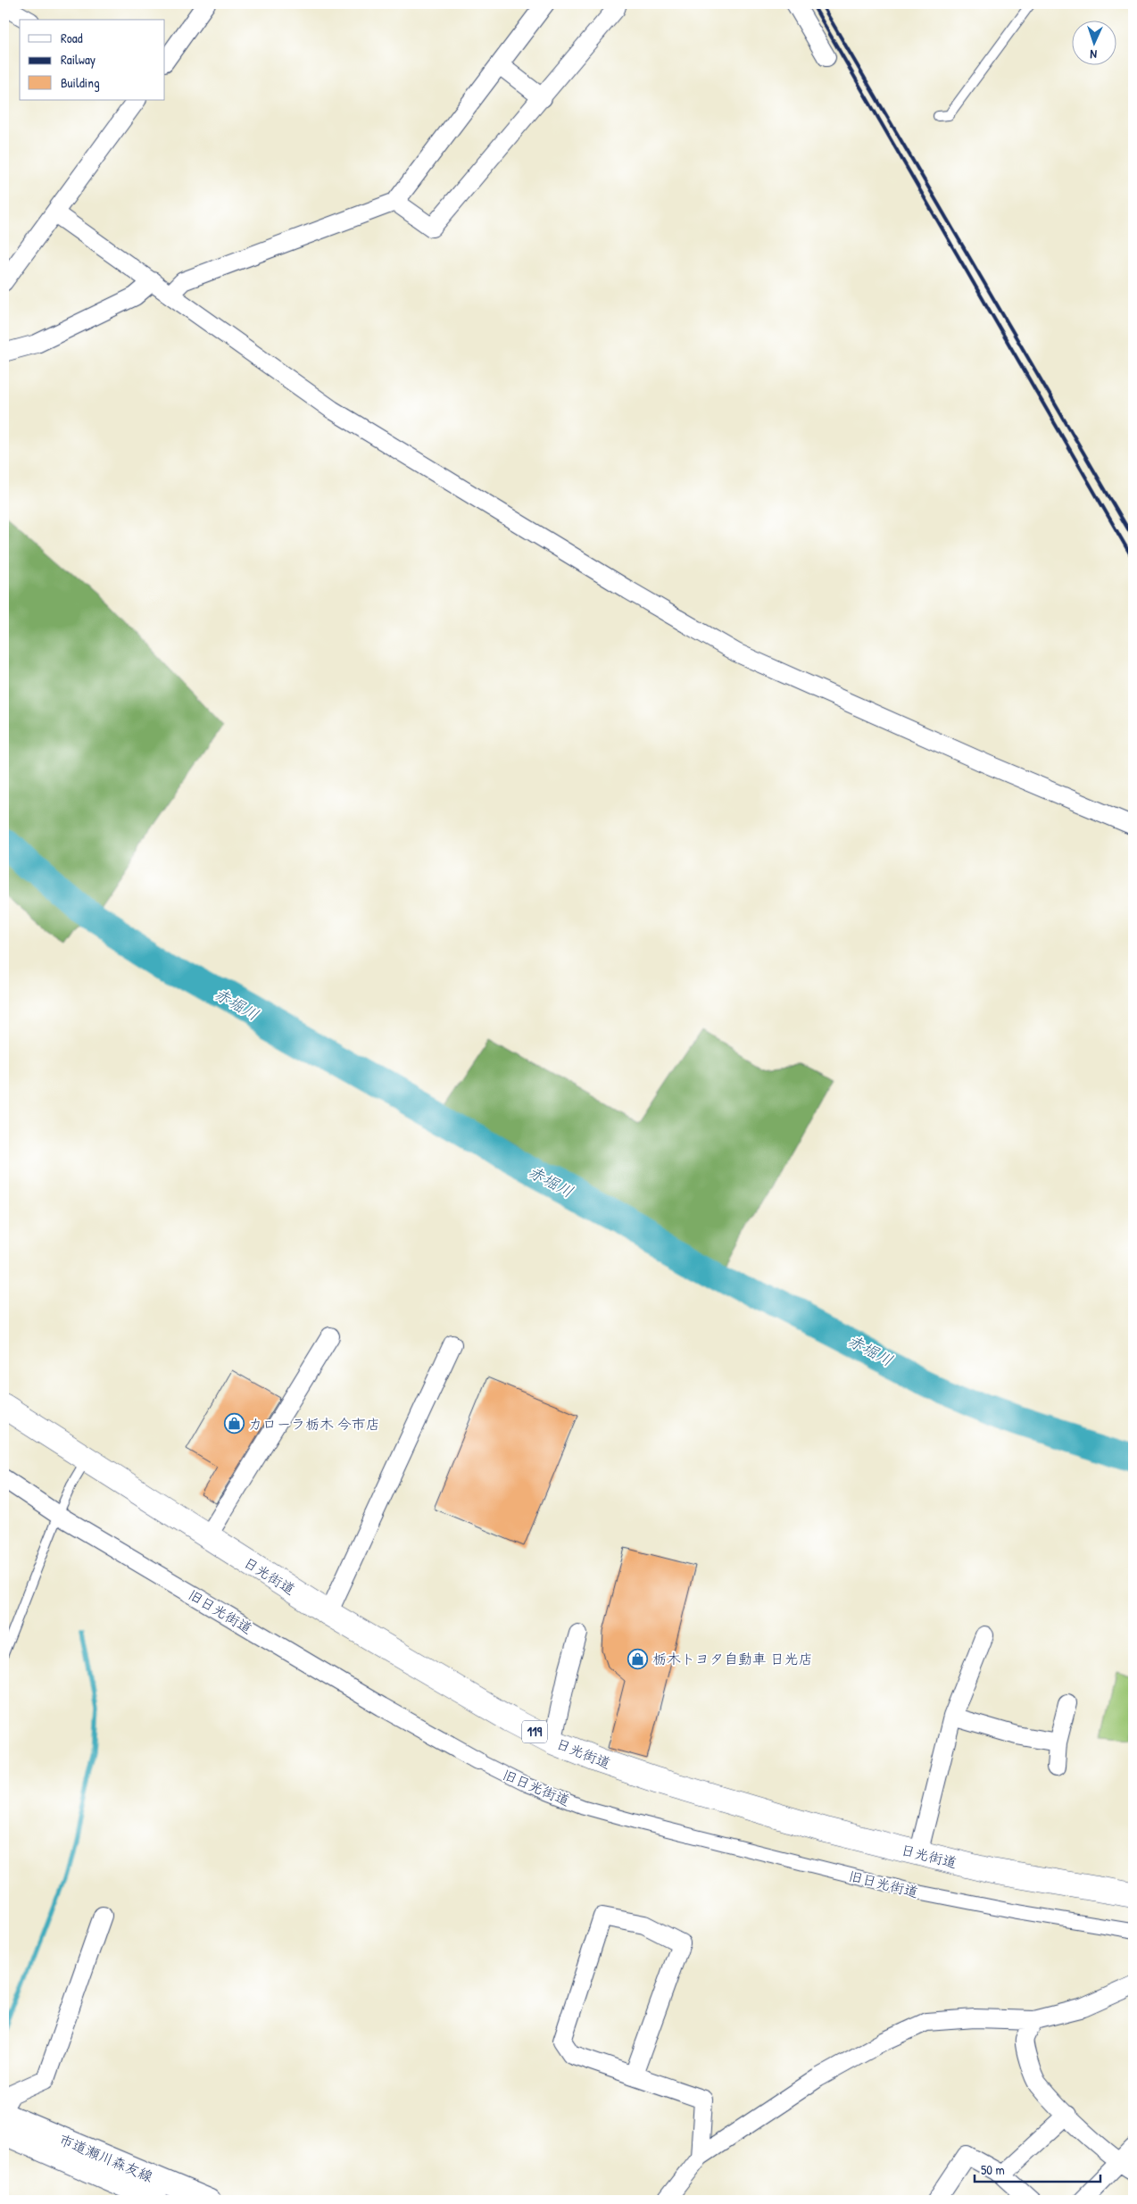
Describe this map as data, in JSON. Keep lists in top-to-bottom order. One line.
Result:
{"streets":{"highway":["日光街道","119"],"street":["旧日光街道","市道瀬川森友線"]},"water":["赤堀川"],"places":{"shop":["カローラ栃木 今市店","栃木トヨタ自動車 日光店"]},"legend":["Road","Railway","Building"],"scale_bar":"50 m","north":"bottom"}
